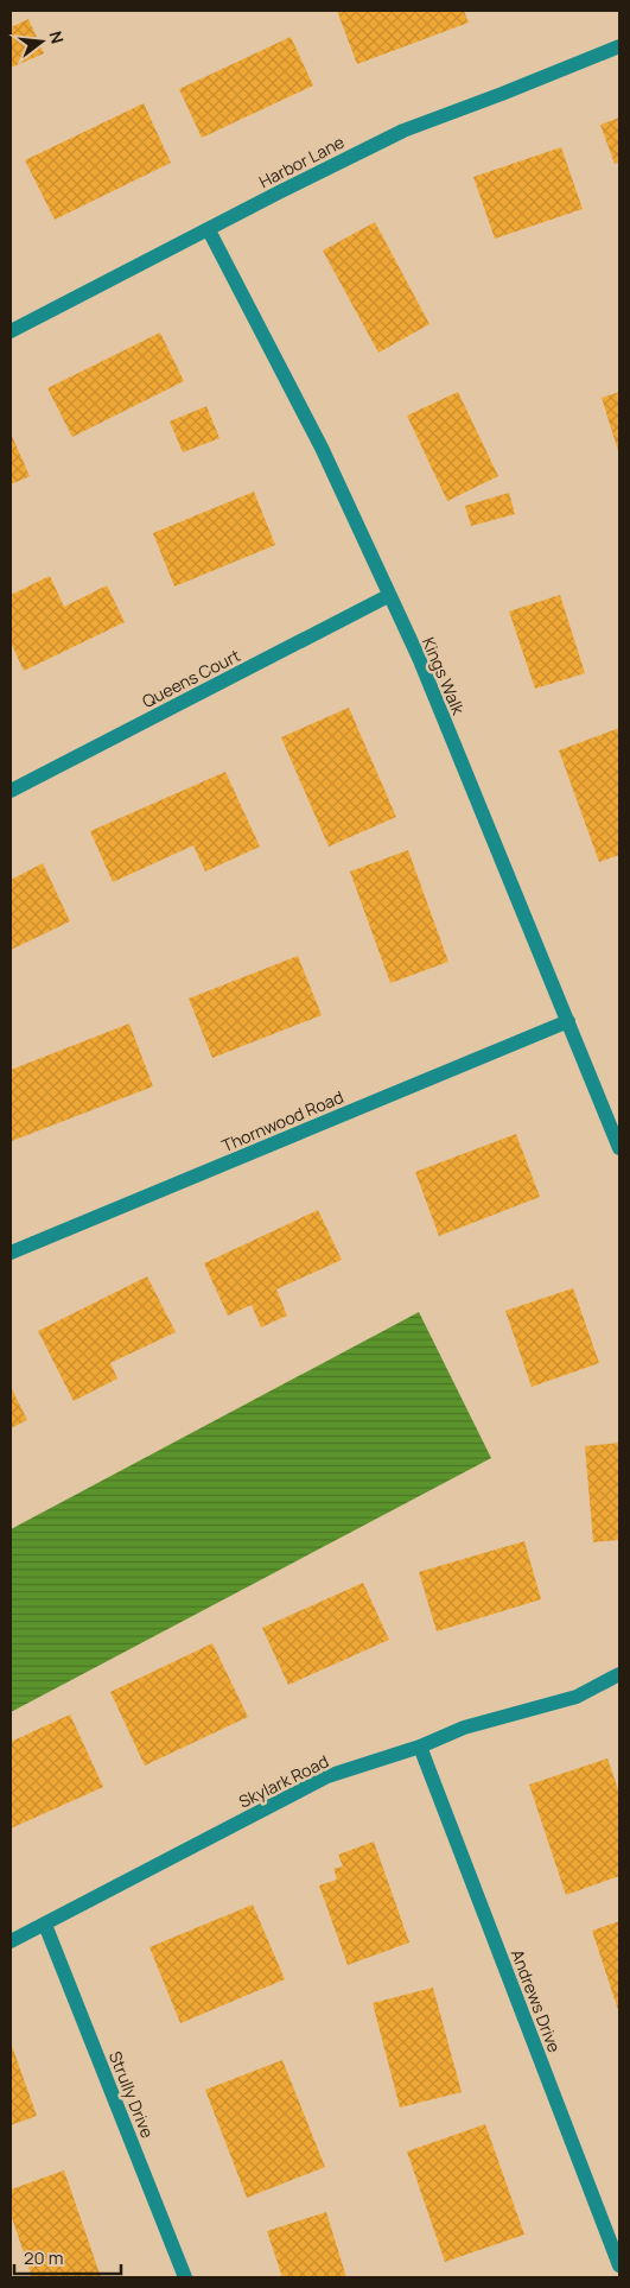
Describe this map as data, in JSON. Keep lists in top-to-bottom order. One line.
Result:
{"streets":{"street":["Harbor Lane","Kings Walk","Queens Court","Thornwood Road","Skylark Road","Andrews Drive","Strully Drive"]},"crossings":[["Harbor Lane","Kings Walk"],["Kings Walk","Queens Court"],["Kings Walk","Thornwood Road"],["Skylark Road","Andrews Drive"],["Skylark Road","Strully Drive"]],"scale_bar":"20 m","north":"right"}
